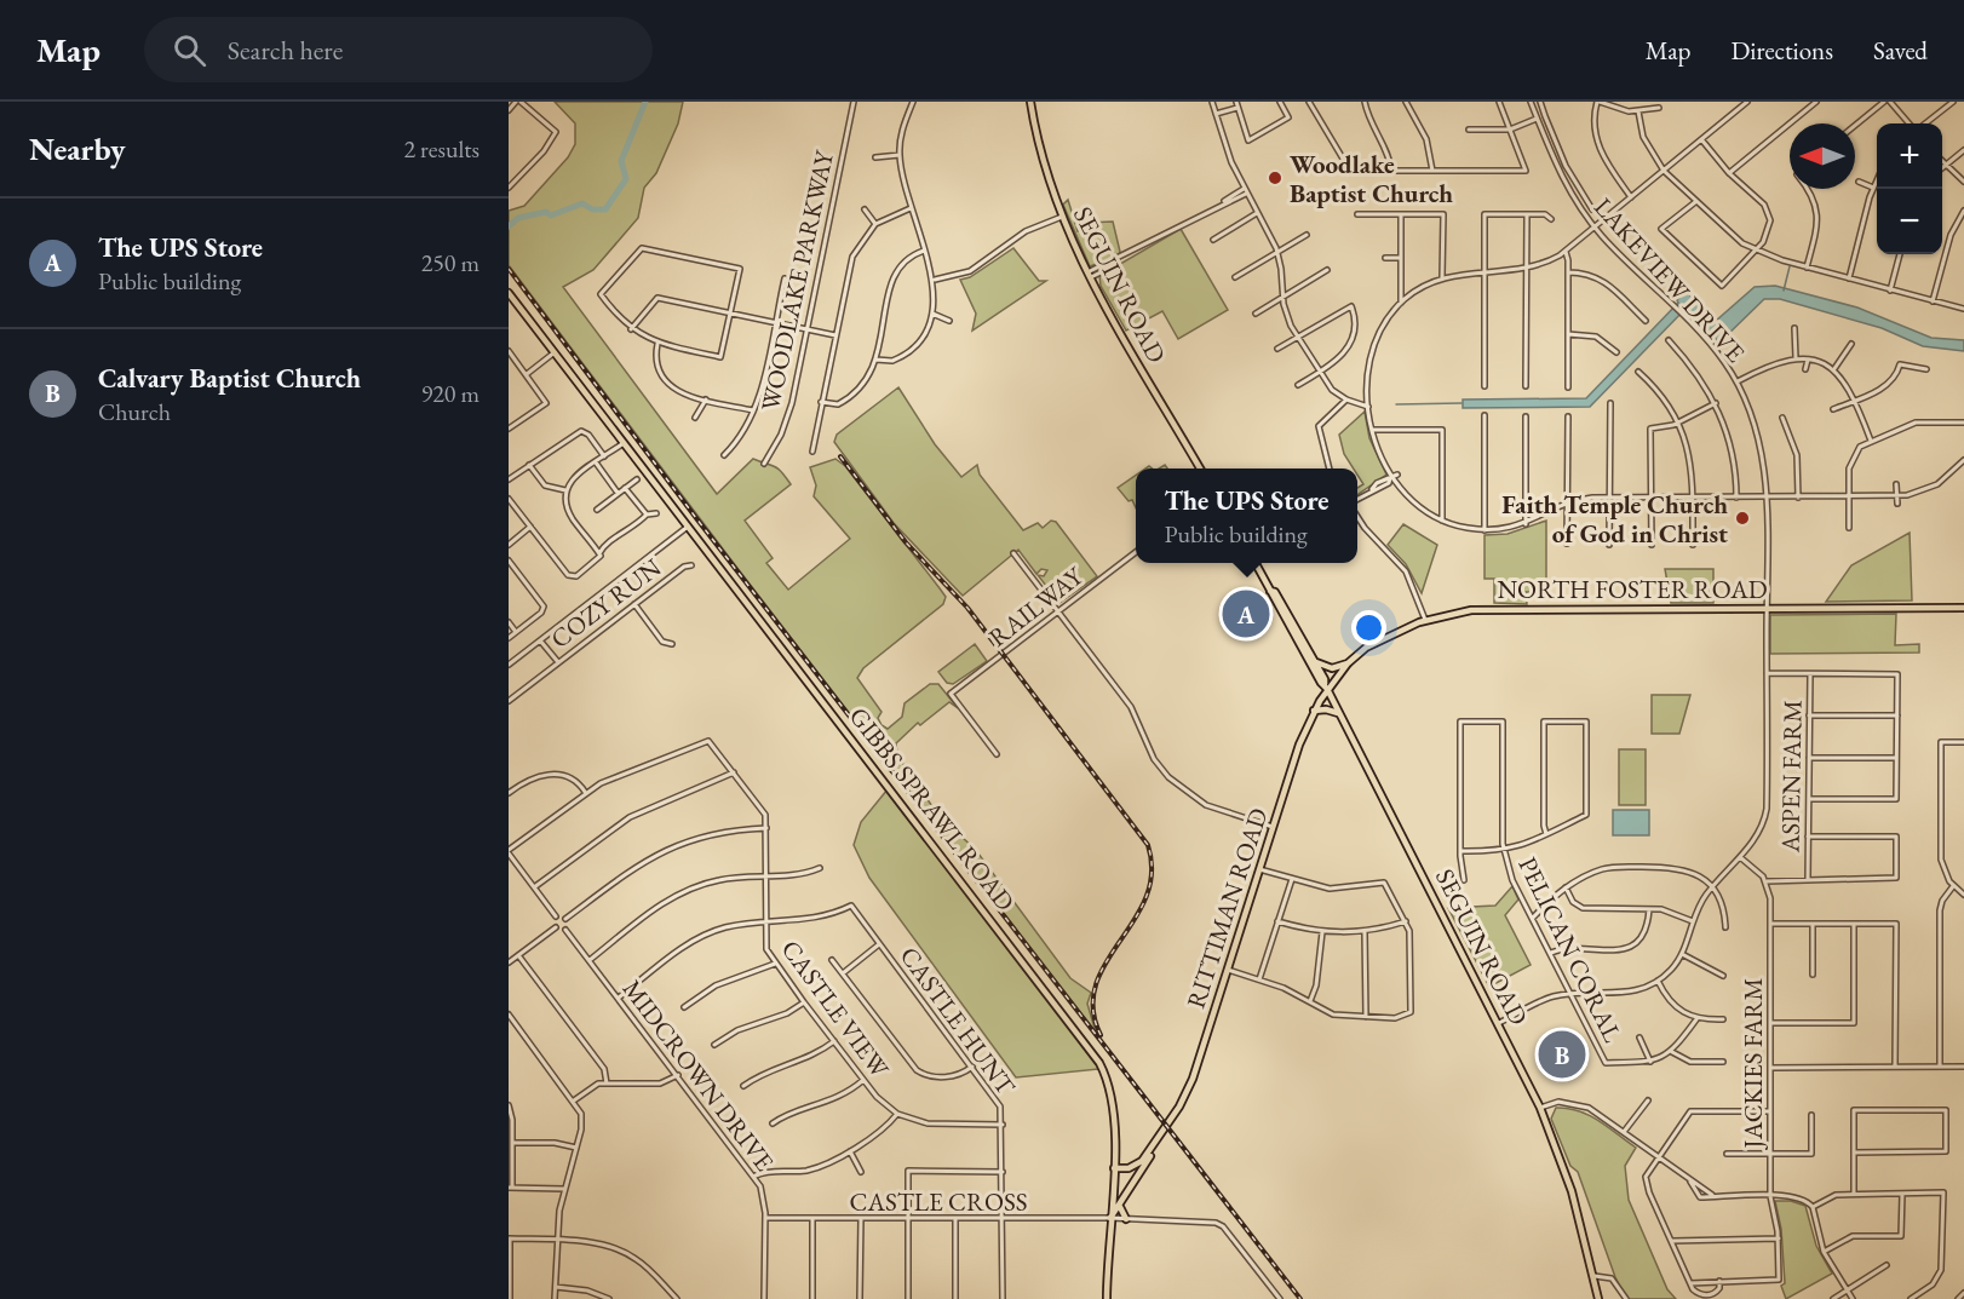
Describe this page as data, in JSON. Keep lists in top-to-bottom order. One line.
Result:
{"streets":{"main road":["SEGUIN ROAD","NORTH FOSTER ROAD","GIBBS SPRAWL ROAD","RITTIMAN ROAD"],"street":["LAKEVIEW DRIVE","WOODLAKE PARKWAY","COZY RUN","RAILWAY","ASPEN FARM","PELICAN CORAL","CASTLE VIEW","CASTLE HUNT","JACKIES FARM","MIDCROWN DRIVE","CASTLE CROSS"]},"crossings":[["LAKEVIEW DRIVE","SEGUIN ROAD"],["LAKEVIEW DRIVE","NORTH FOSTER ROAD"],["LAKEVIEW DRIVE","PELICAN CORAL"],["SEGUIN ROAD","NORTH FOSTER ROAD"],["SEGUIN ROAD","RITTIMAN ROAD"],["NORTH FOSTER ROAD","RITTIMAN ROAD"],["GIBBS SPRAWL ROAD","RITTIMAN ROAD"],["GIBBS SPRAWL ROAD","CASTLE CROSS"],["RITTIMAN ROAD","CASTLE CROSS"],["CASTLE VIEW","CASTLE HUNT"],["CASTLE HUNT","CASTLE CROSS"],["MIDCROWN DRIVE","CASTLE CROSS"]],"places":["Woodlake Baptist Church","Faith Temple Church of God in Christ"],"north":"left","page":{"header":"Map","search":"Search here","nav":["Map","Directions","Saved"],"heading":["Nearby","2 results"],"map_buttons":["+","−"],"list":[{"mark":"A","name":"The UPS Store","note":"Public building","value":"250 m"},{"mark":"B","name":"Calvary Baptist Church","note":"Church","value":"920 m"}],"popup":["The UPS Store","Public building"],"pins":["A","B"]}}
